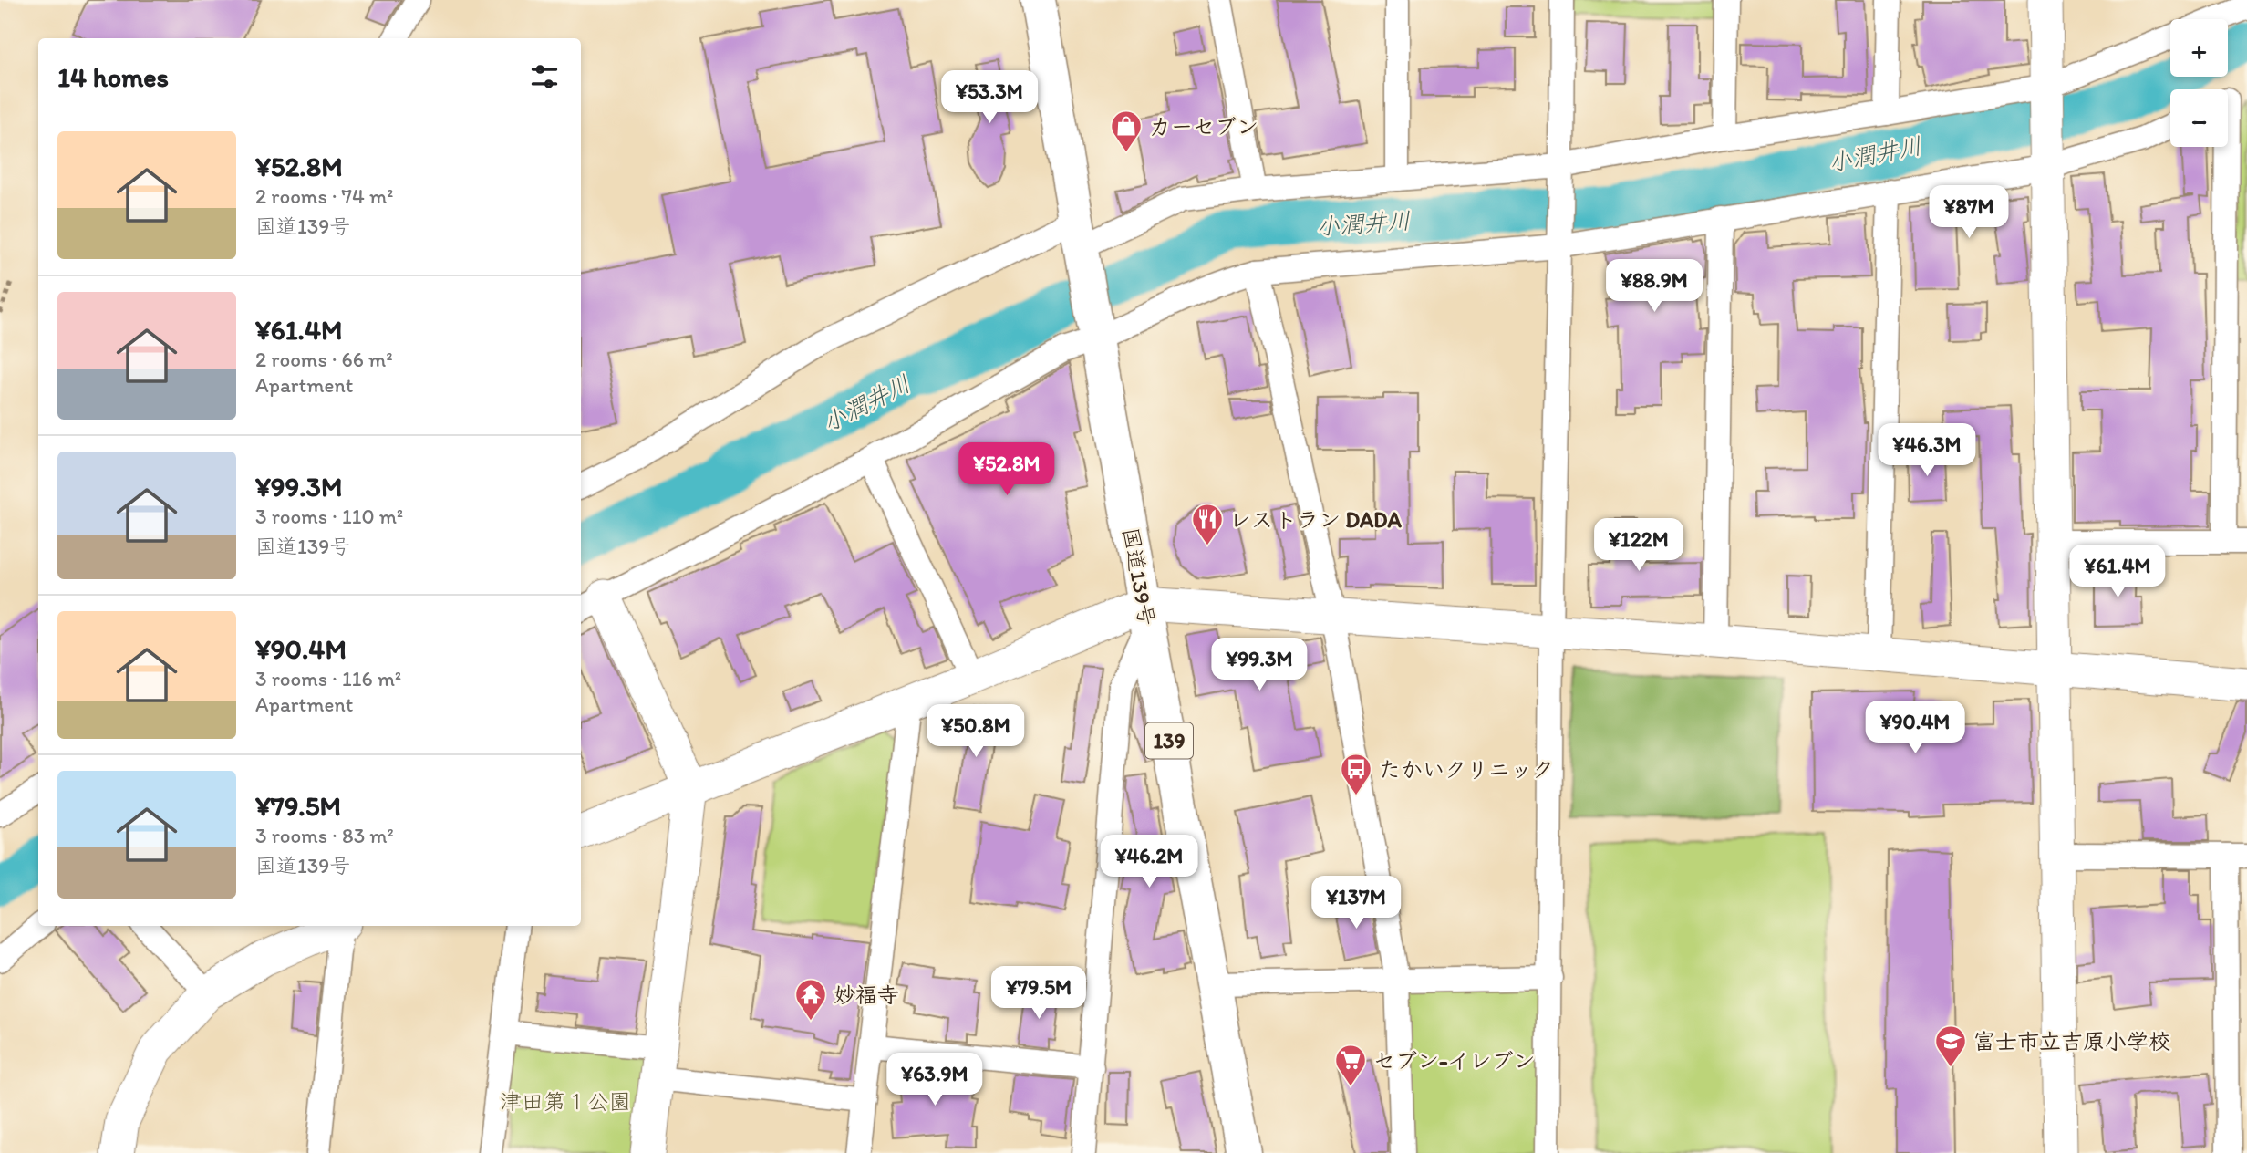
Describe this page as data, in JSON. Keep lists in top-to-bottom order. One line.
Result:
{"streets":{"highway":["国道139号","139"]},"water":["小潤井川"],"parks":["津田第１公園"],"places":{"shop":["カーセブン"],"restaurant":["レストラン DADA"],"bus stop":["たかいクリニック"],"temple":["妙福寺"],"school or university":["富士市立吉原小学校"],"supermarket":["セブン-イレブン"]},"page":{"map_buttons":["+","−"],"heading":"14 homes","price":["¥53.3M","¥87M","¥88.9M","¥46.3M","¥52.8M","¥122M","¥61.4M","¥99.3M","¥90.4M","¥50.8M","¥46.2M","¥137M","¥79.5M","¥63.9M"],"list":[{"name":"¥52.8M","note":"2 rooms · 74 m² · 国道139号"},{"name":"¥61.4M","note":"2 rooms · 66 m² · Apartment"},{"name":"¥99.3M","note":"3 rooms · 110 m² · 国道139号"},{"name":"¥90.4M","note":"3 rooms · 116 m² · Apartment"},{"name":"¥79.5M","note":"3 rooms · 83 m² · 国道139号"}]}}
